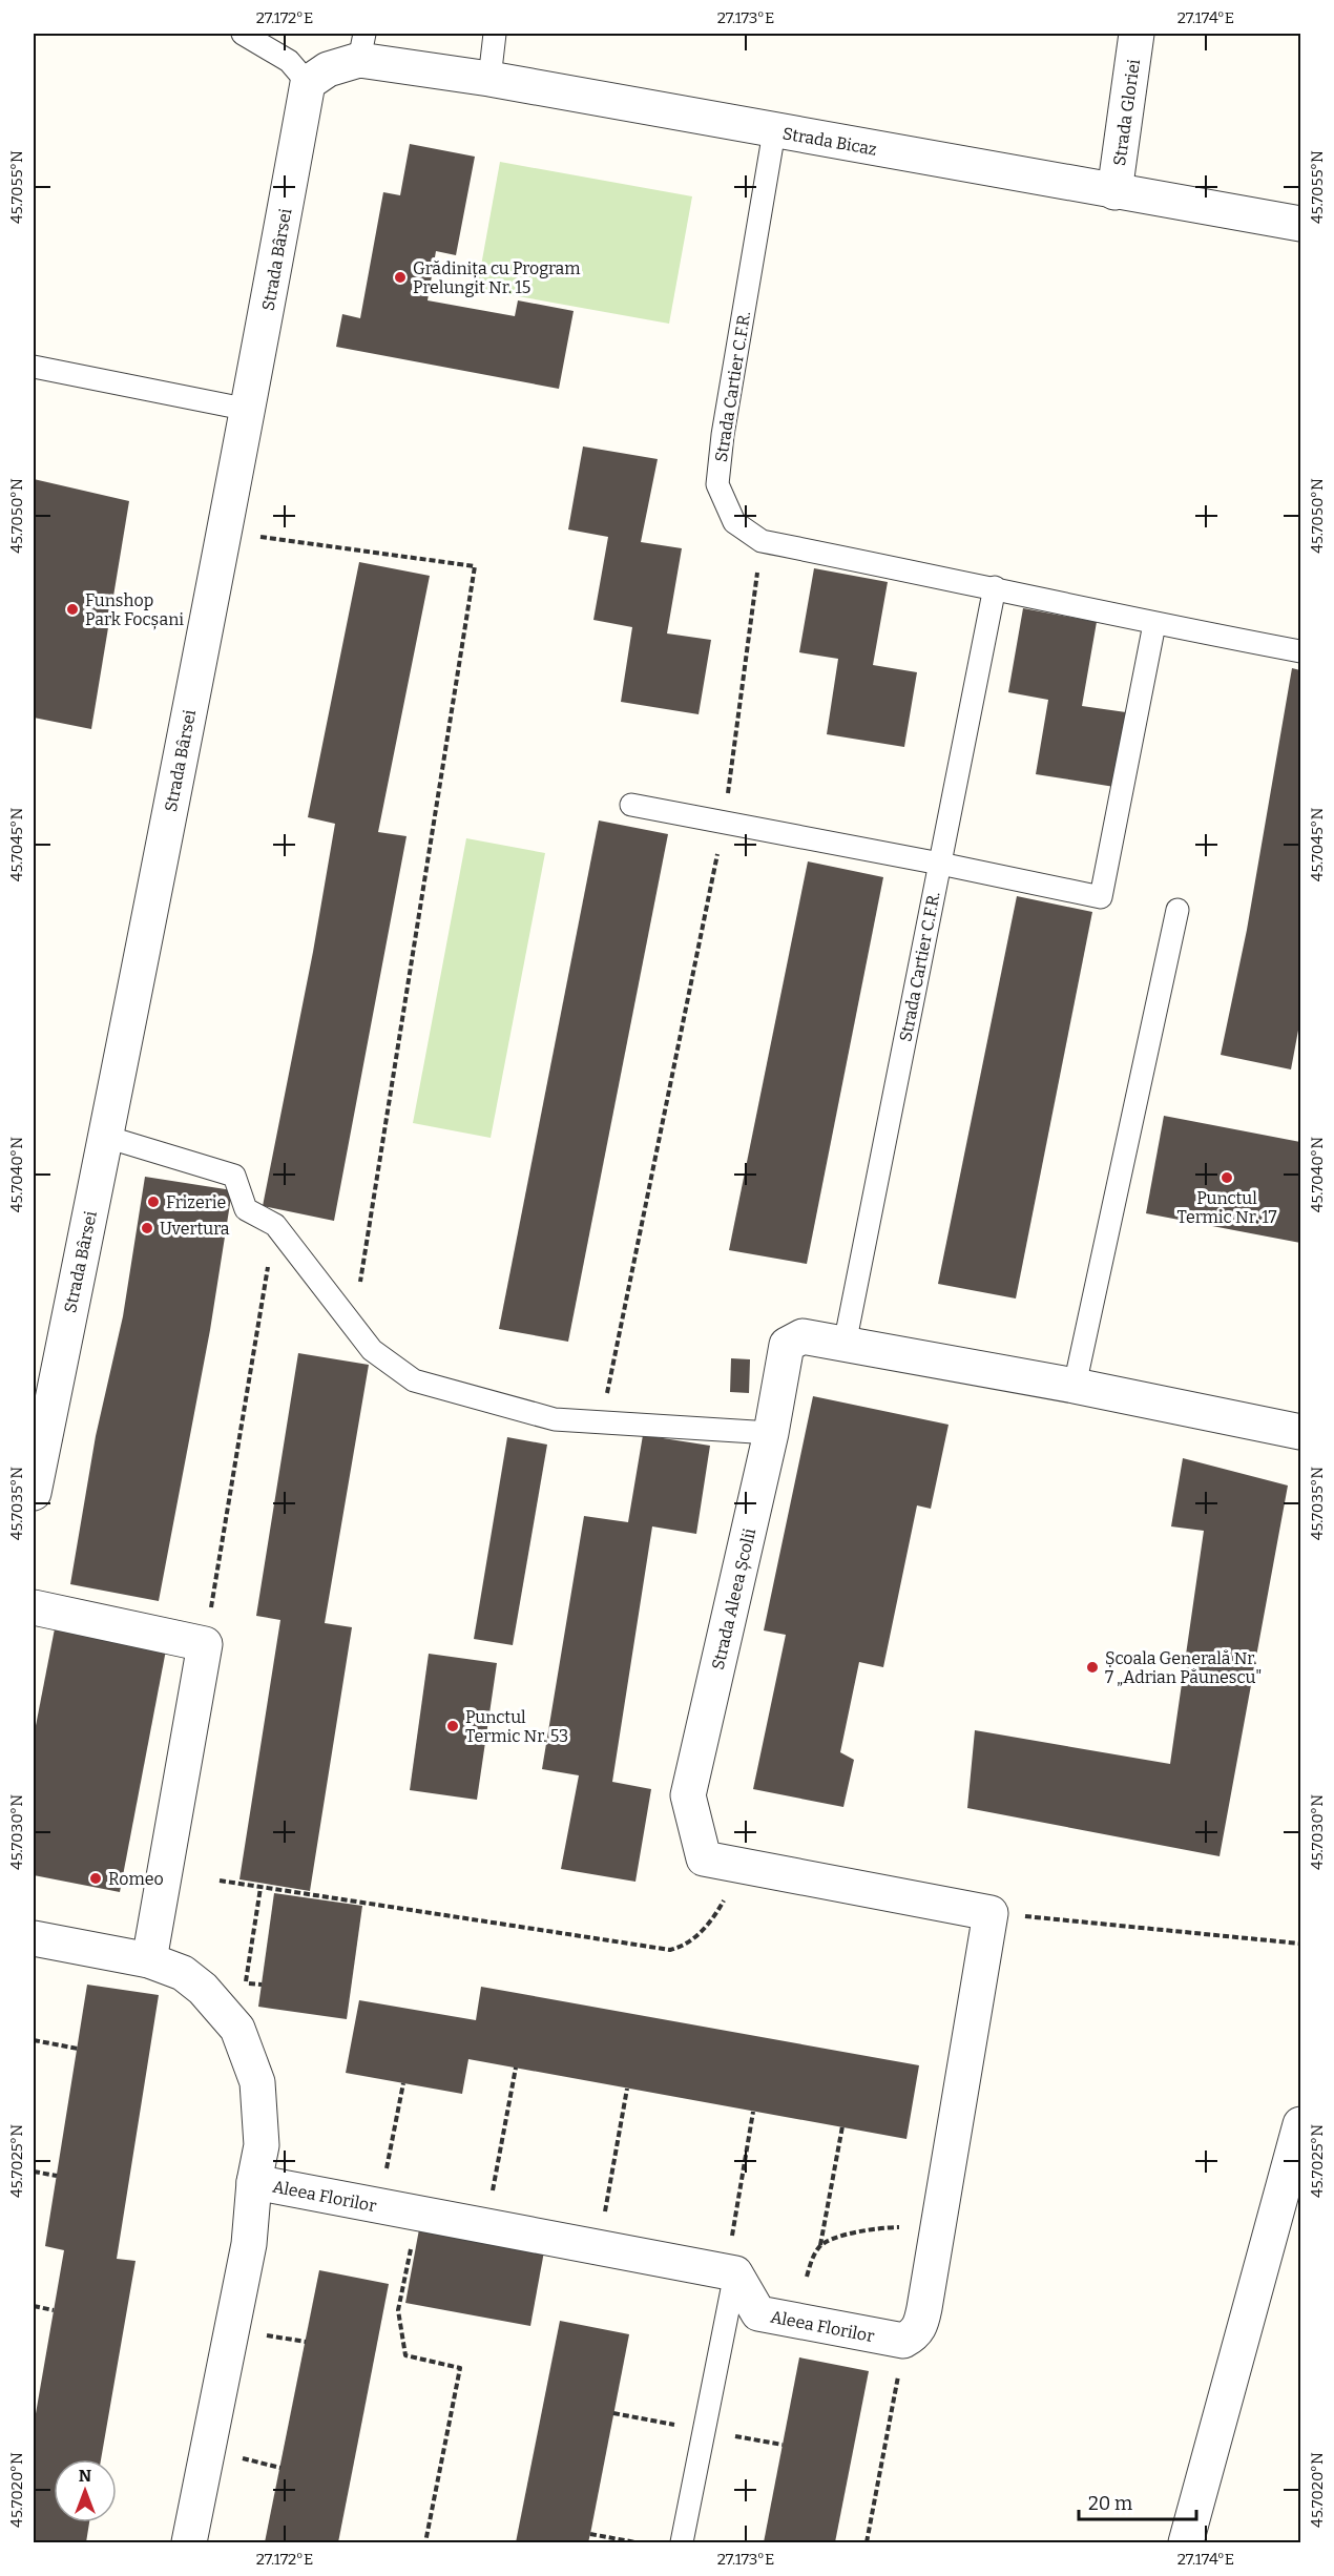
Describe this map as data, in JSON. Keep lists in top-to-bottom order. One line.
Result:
{"streets":{"street":["Strada Gloriei","Strada Bicaz","Strada Bârsei","Strada Aleea Școlii","Aleea Florilor"],"lane":["Strada Cartier C.F.R."]},"crossings":[["Strada Gloriei","Strada Bicaz"],["Strada Bicaz","Strada Cartier C.F.R."],["Strada Cartier C.F.R.","Strada Aleea Școlii"]],"places":["Grădinița cu Program Prelungit Nr. 15","Funshop Park Focșani","Punctul Termic Nr. 17","Frizerie","Uvertura","Școala Generală Nr. 7 „Adrian Păunescu\"","Punctul Termic Nr. 53","Romeo"],"scale_bar":"20 m","north":"top","coordinates":["27.172°E","27.173°E","27.174°E","45.7055°N","45.7050°N","45.7045°N","45.7040°N","45.7035°N","45.7030°N","45.7025°N","45.7020°N"]}
